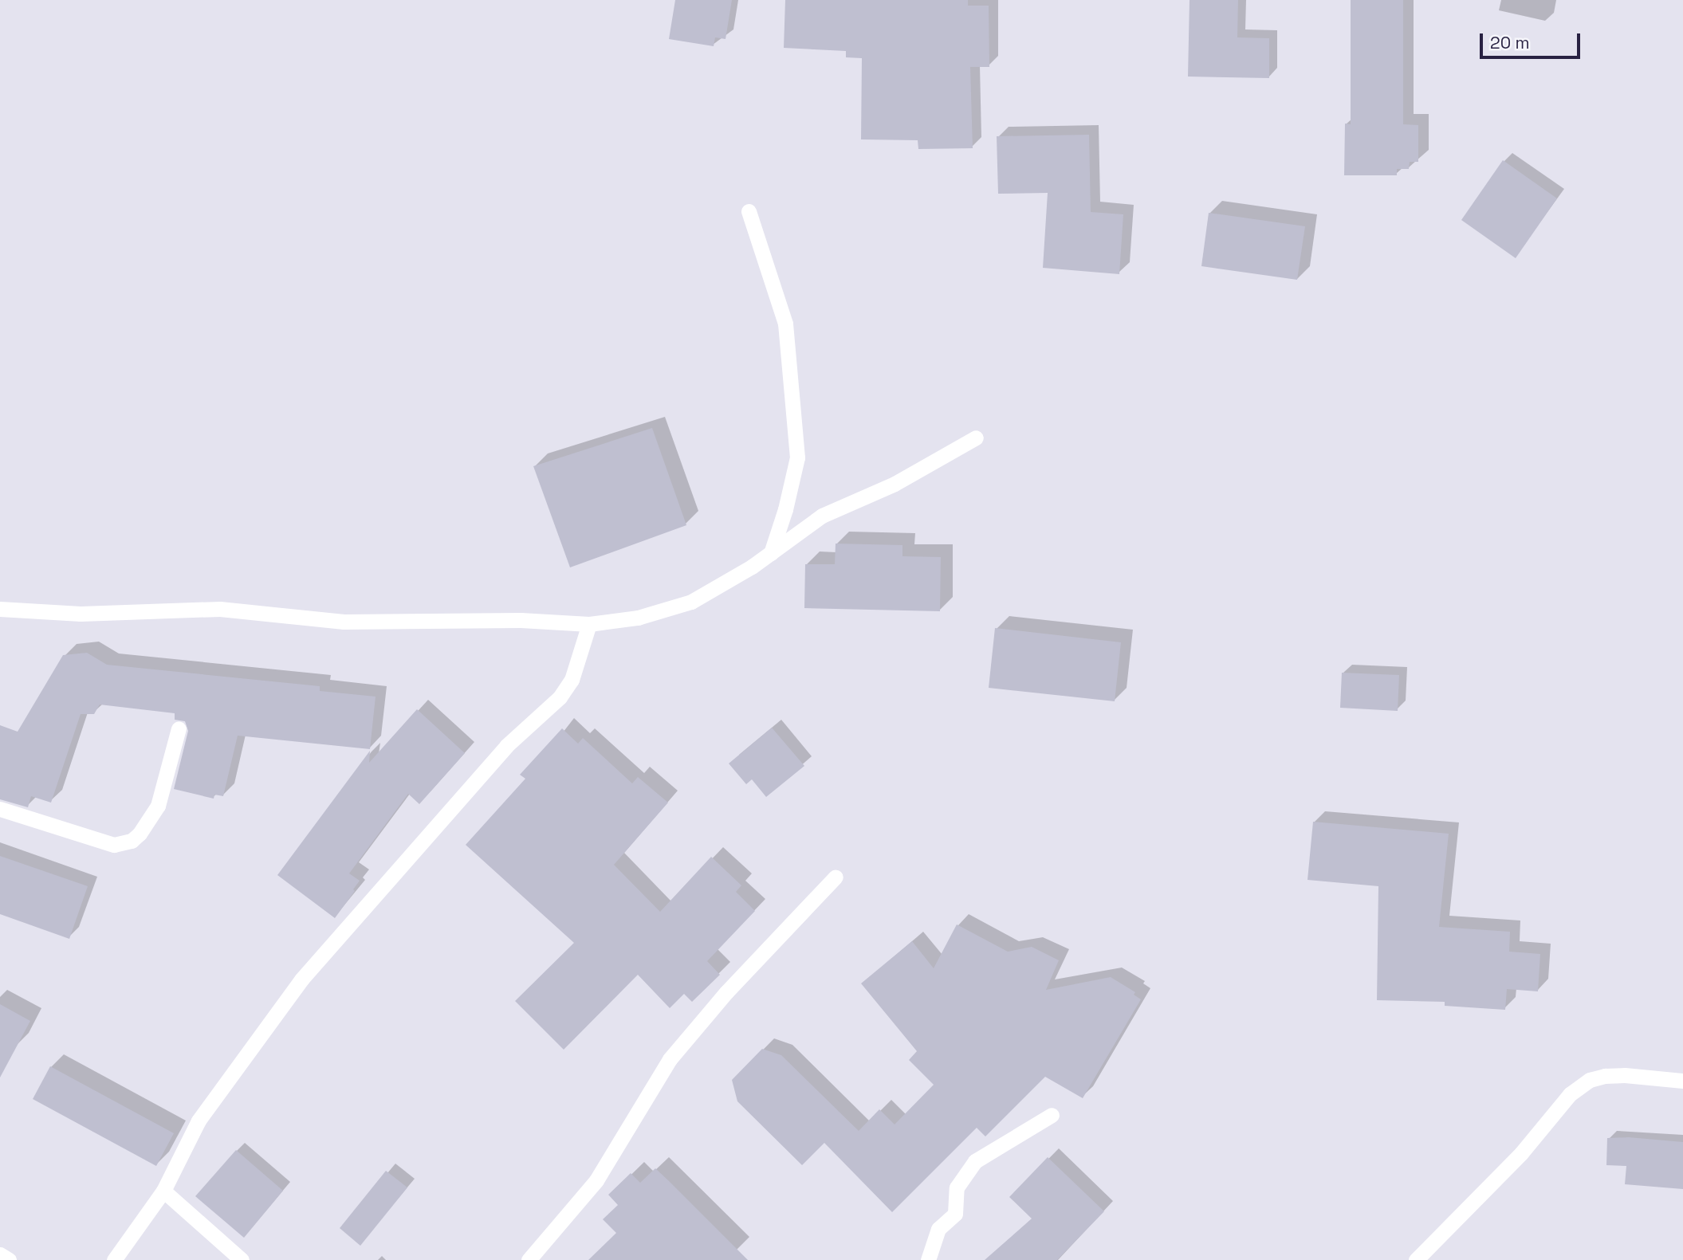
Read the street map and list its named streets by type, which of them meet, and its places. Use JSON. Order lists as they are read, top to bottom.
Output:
{
  "scale_bar": "20 m"
}
